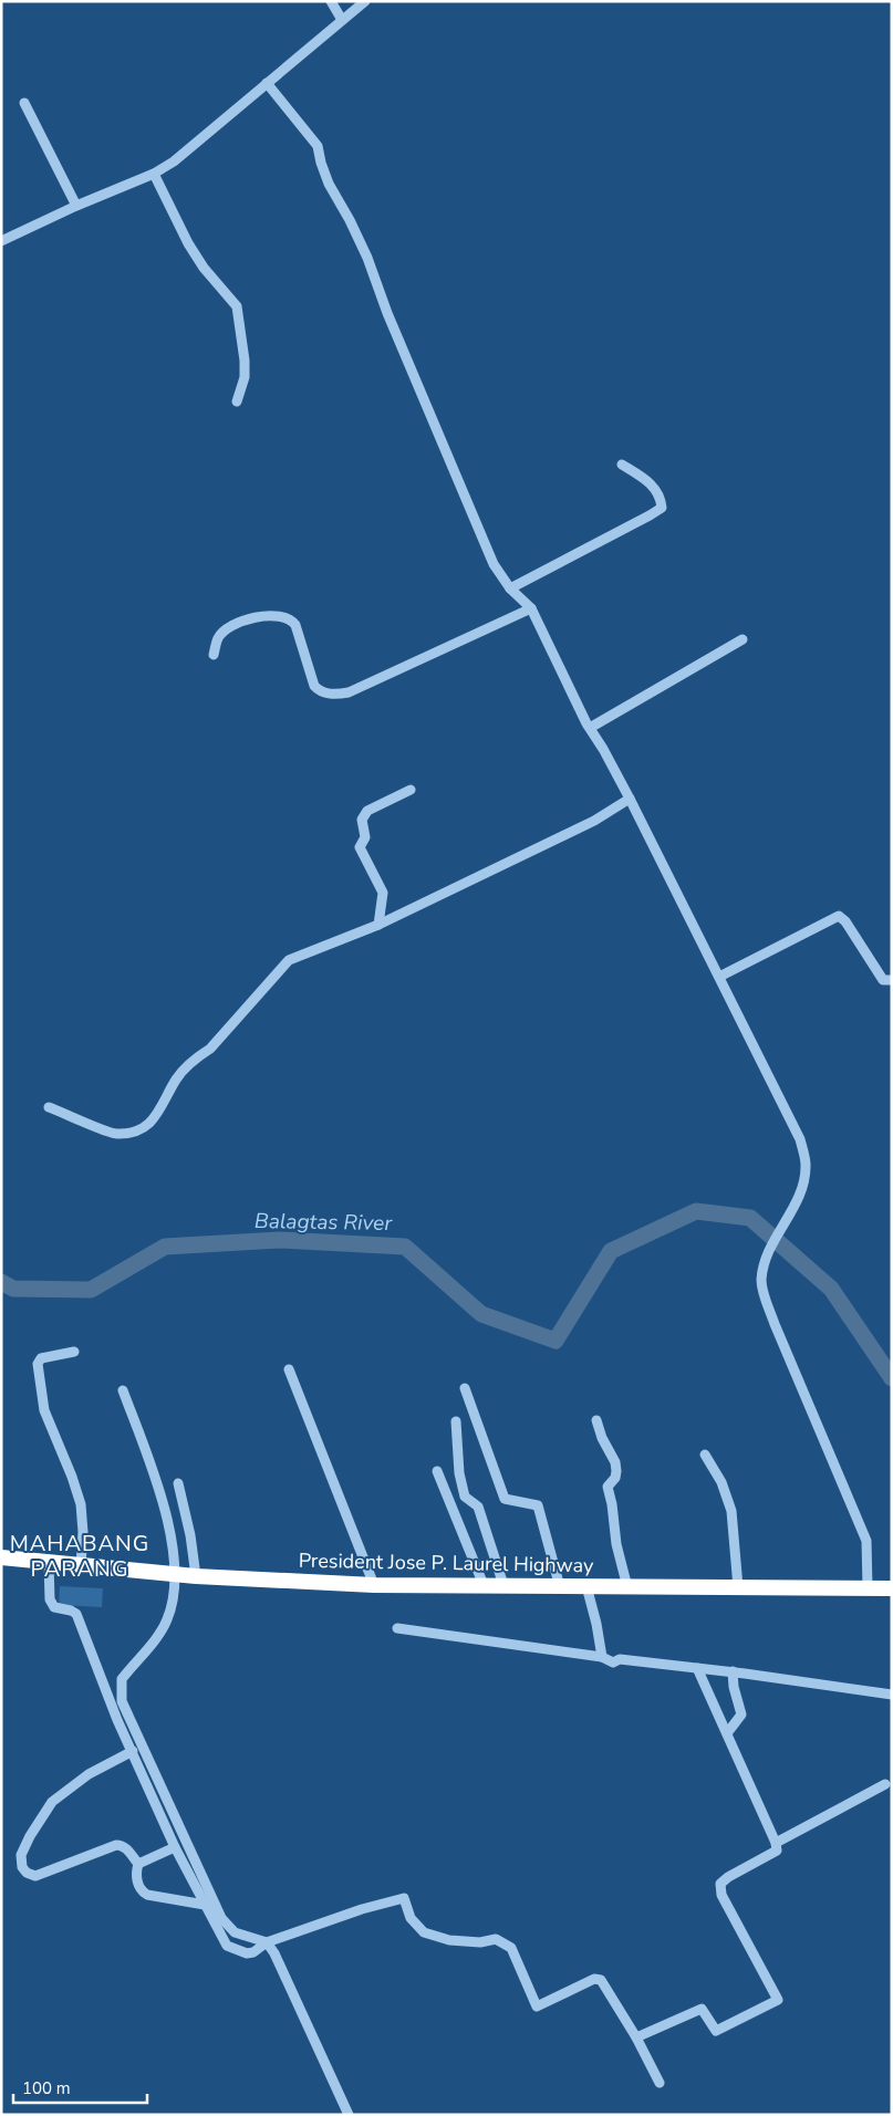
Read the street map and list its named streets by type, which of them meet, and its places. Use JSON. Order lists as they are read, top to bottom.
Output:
{
  "streets": {
    "highway": ["President Jose P. Laurel Highway"]
  },
  "districts": ["MAHABANG PARANG"],
  "water": ["Balagtas River"],
  "scale_bar": "100 m"
}
